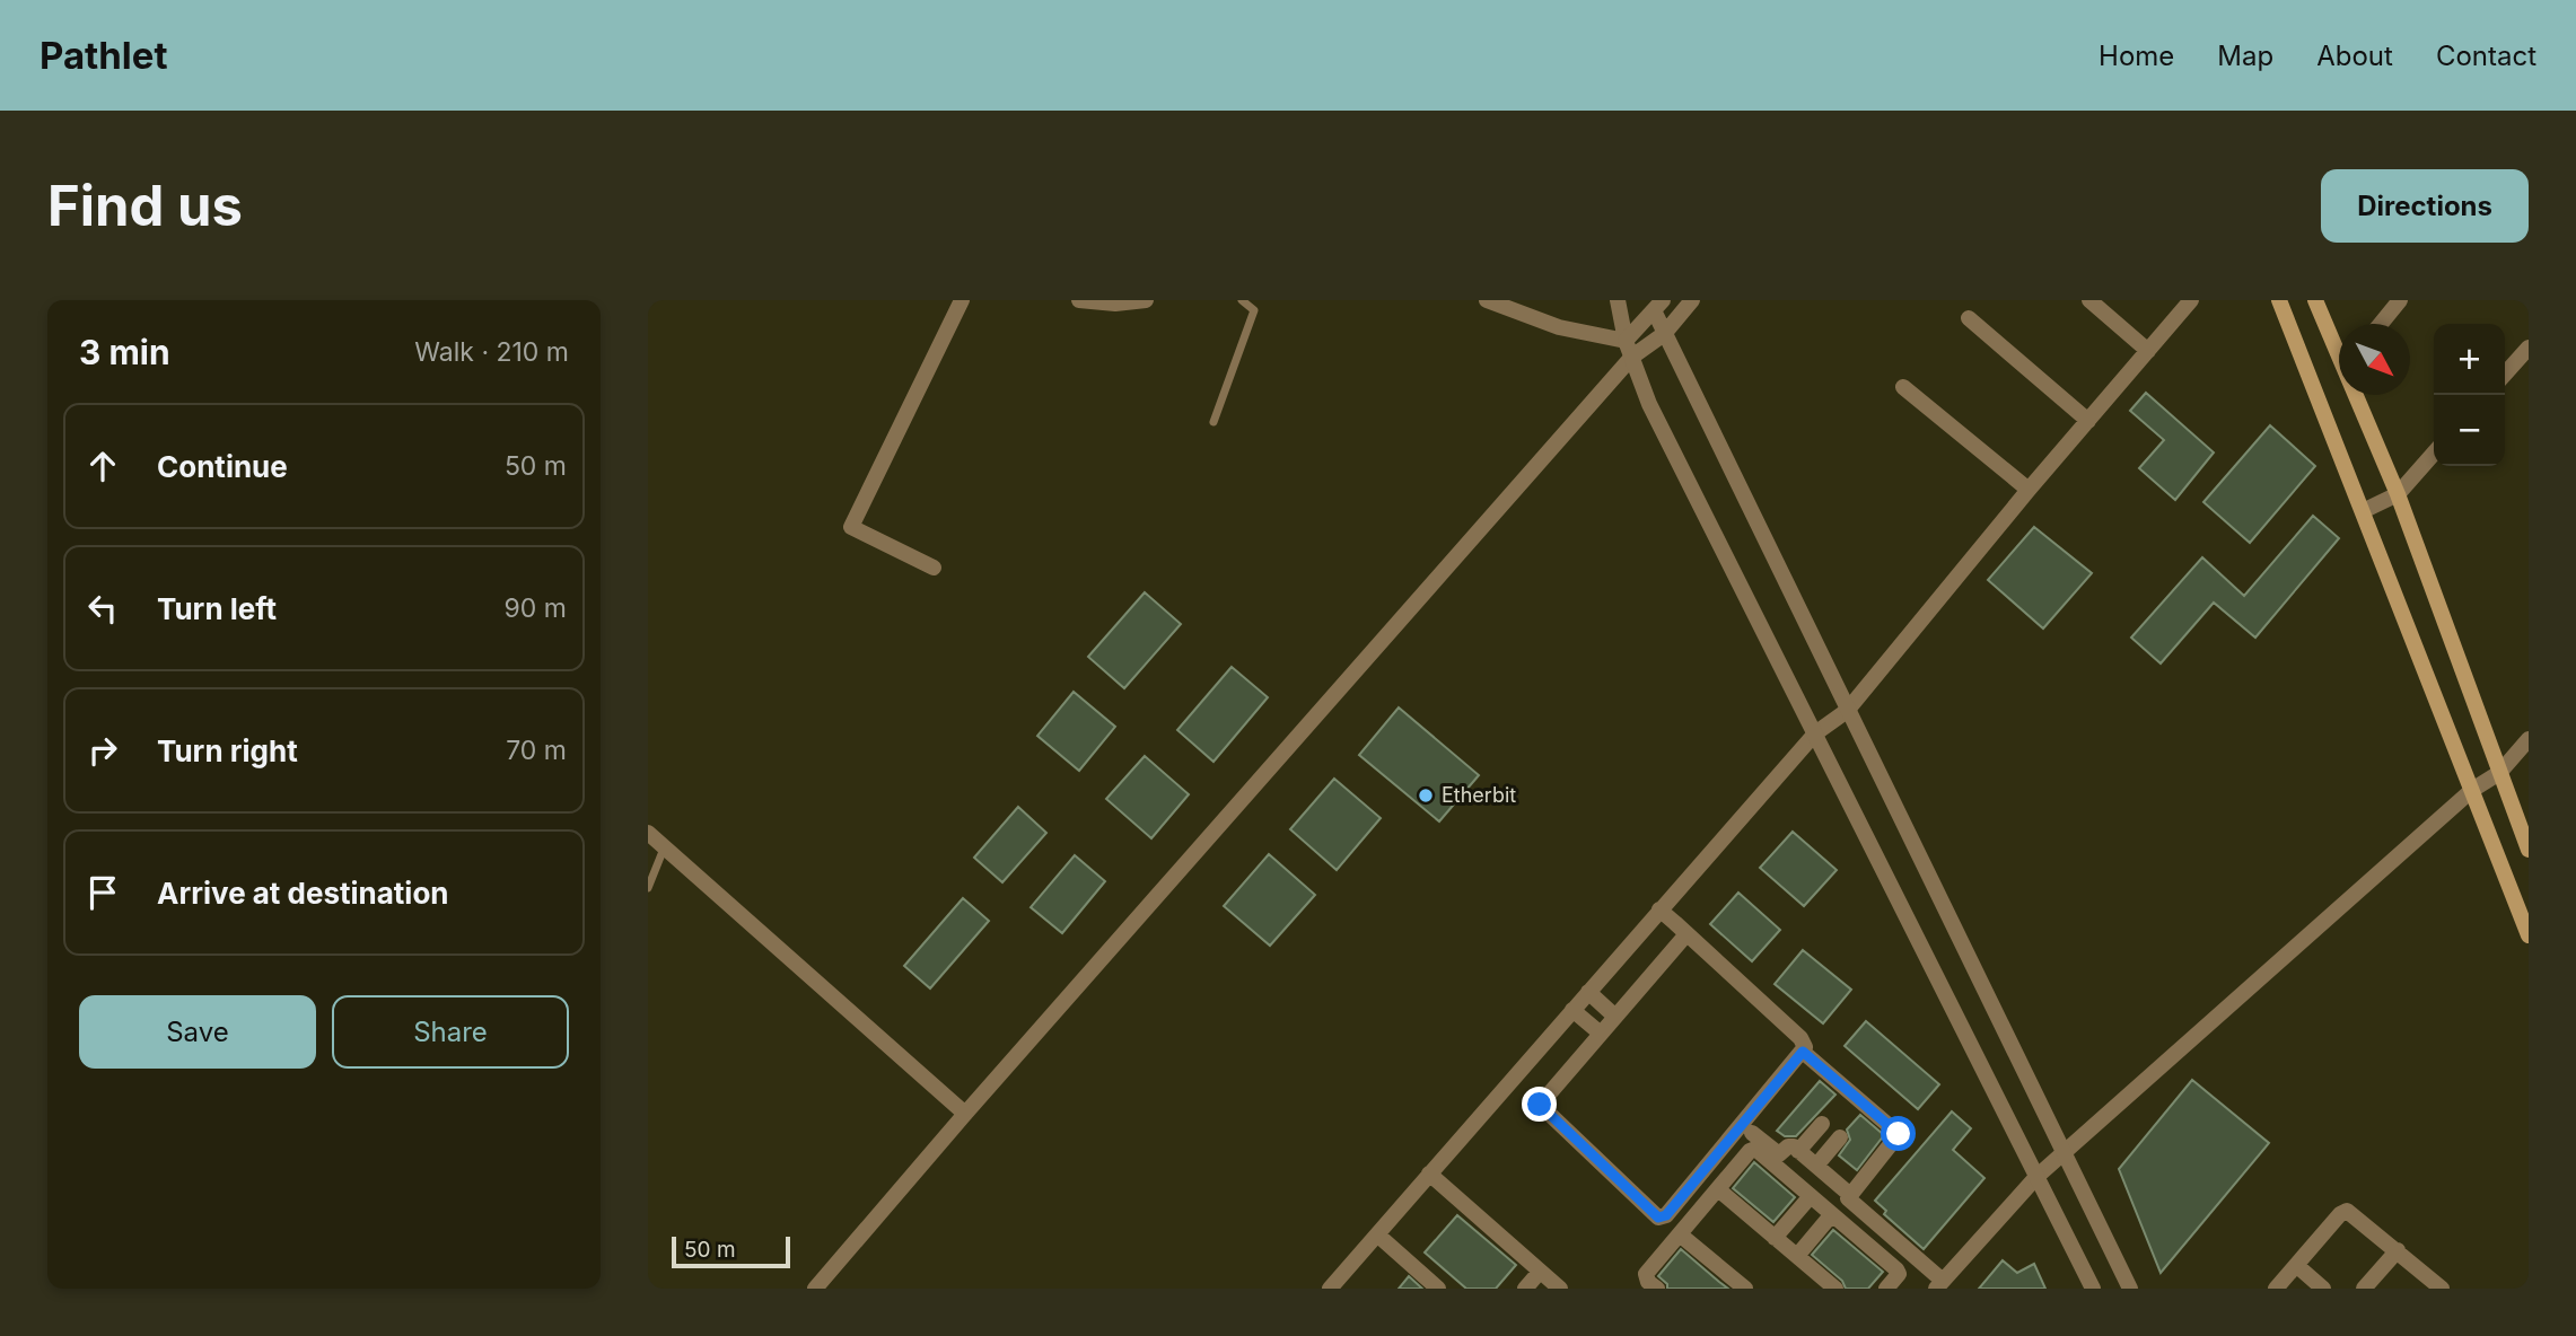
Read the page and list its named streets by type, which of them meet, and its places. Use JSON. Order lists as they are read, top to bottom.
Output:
{
  "places": ["Etherbit"],
  "scale_bar": "50 m",
  "north": "bottom right",
  "page": {
    "header": "Pathlet",
    "nav": [
      "Home",
      "Map",
      "About",
      "Contact"
    ],
    "buttons": [
      "Directions",
      ["Save", "Share"]
    ],
    "title": "Find us",
    "heading": ["3 min", "Walk · 210 m"],
    "map_buttons": ["+", "−"],
    "list": [
      ["Continue", "50 m"],
      ["Turn left", "90 m"],
      ["Turn right", "70 m"],
      "Arrive at destination"
    ],
    "scale": "50 m"
  }
}
